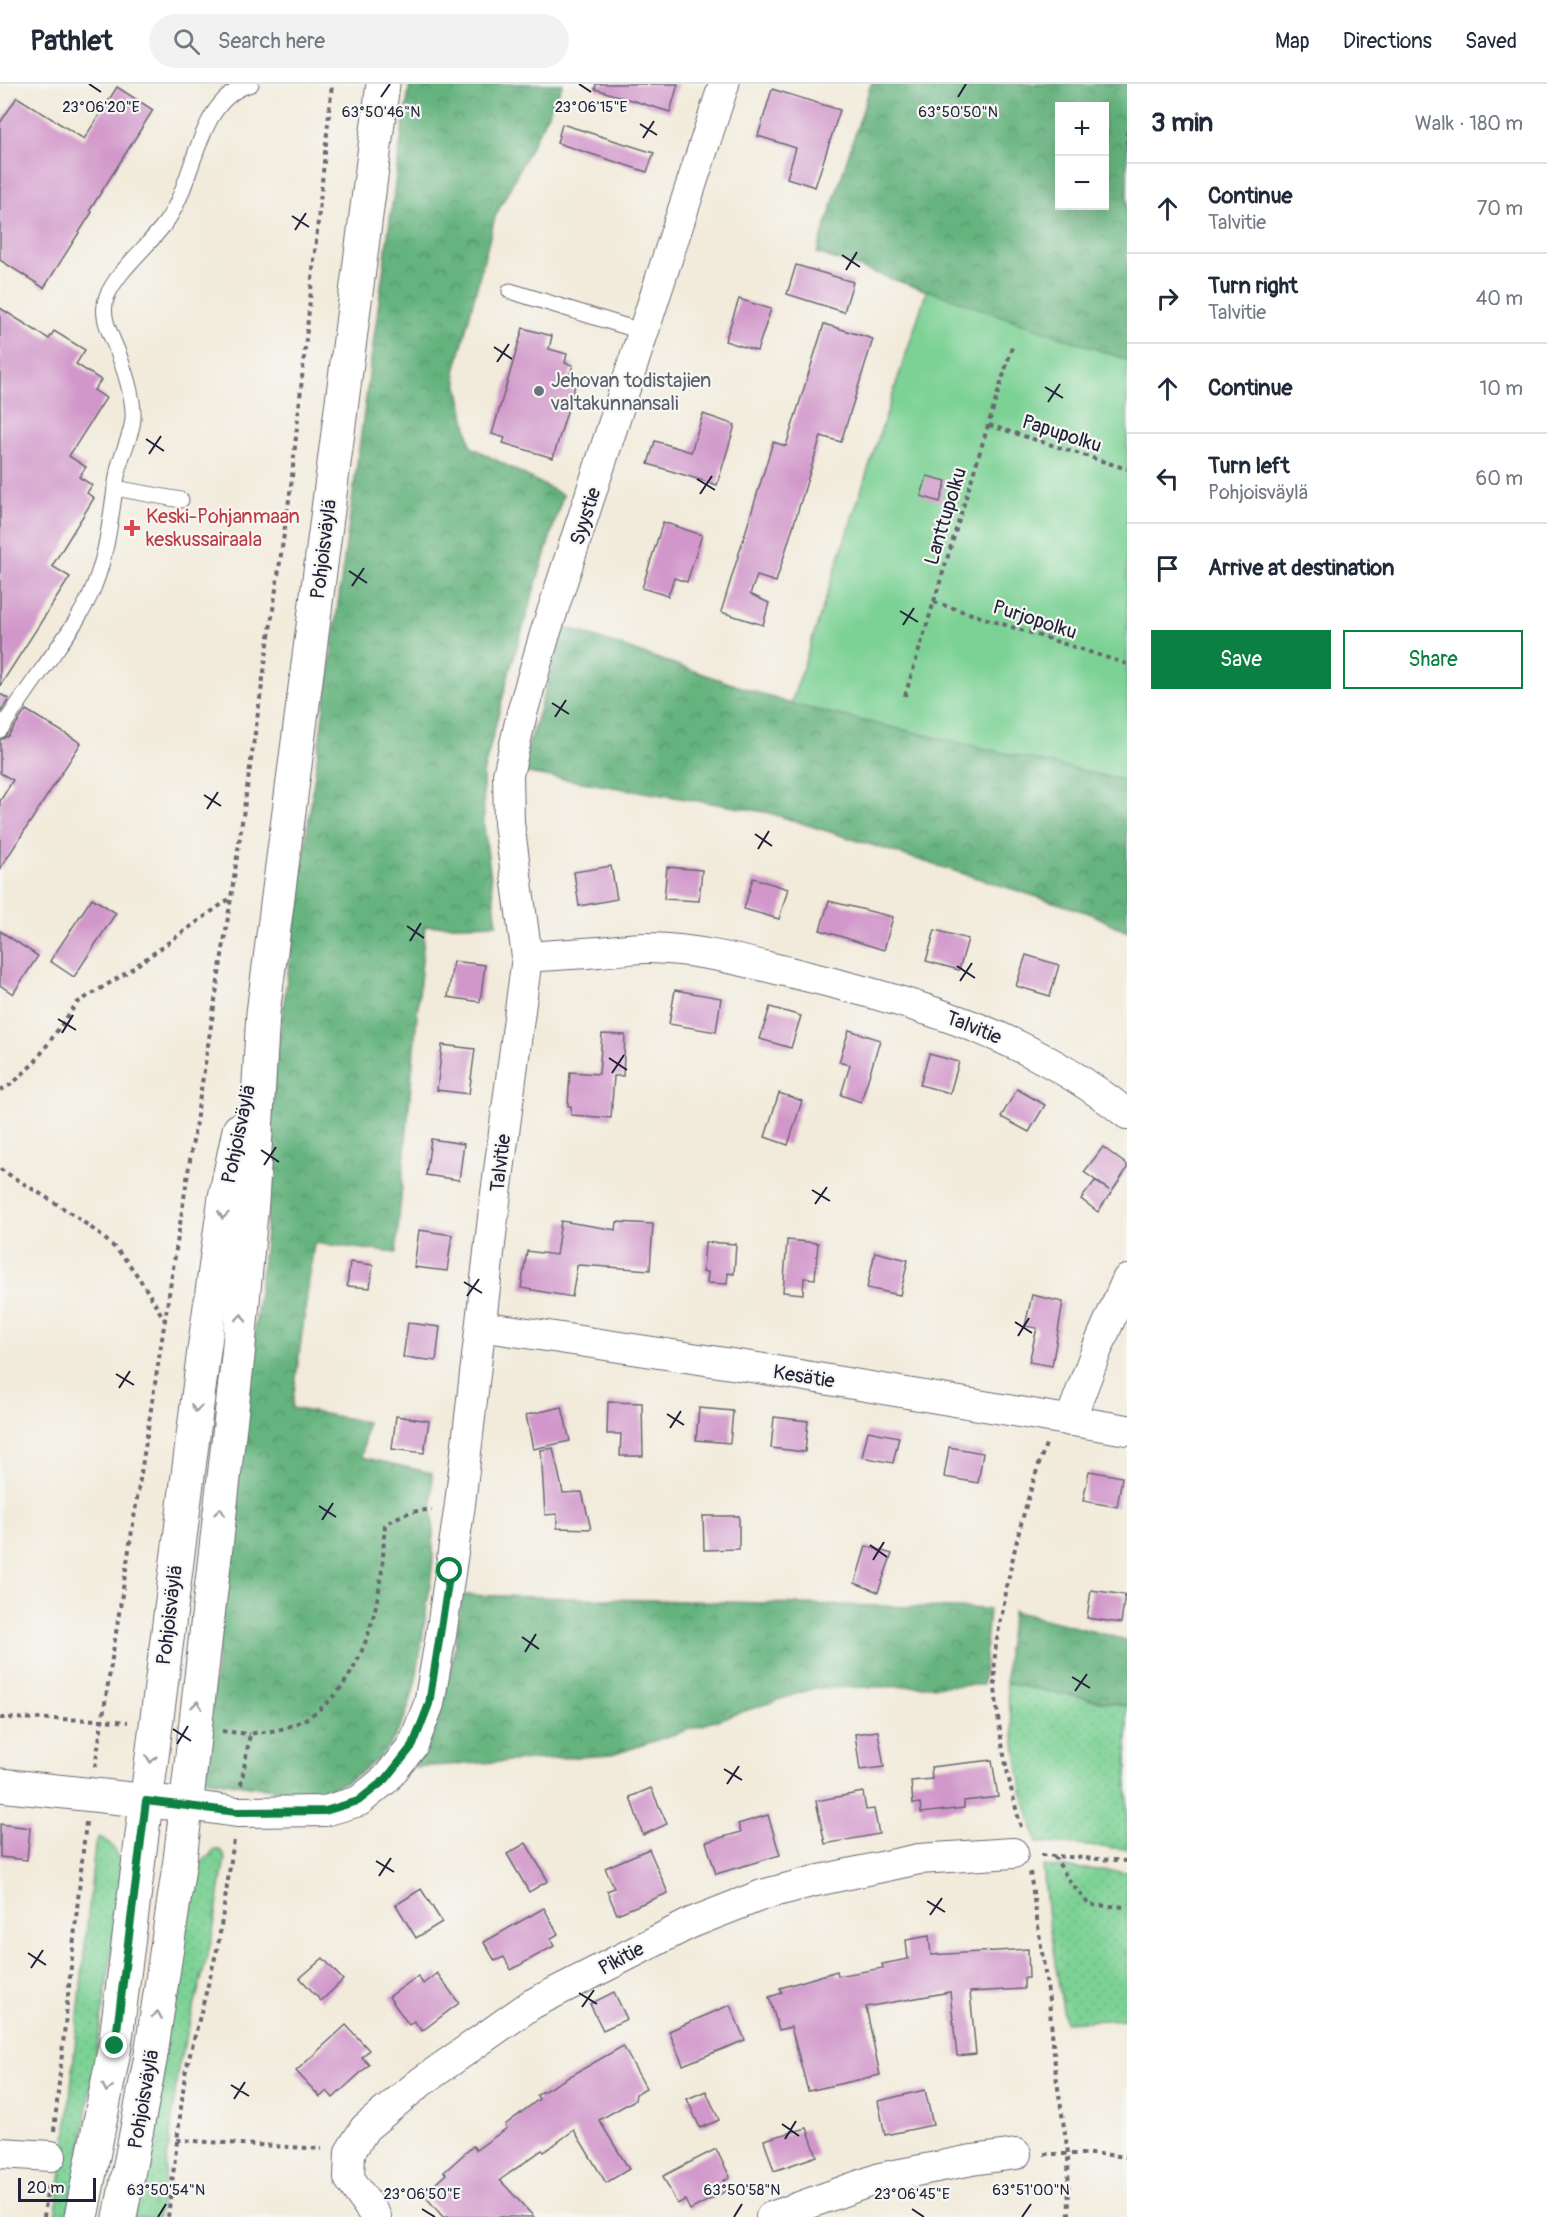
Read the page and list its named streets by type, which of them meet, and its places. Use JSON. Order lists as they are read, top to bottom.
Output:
{
  "streets": {
    "main road": ["Pohjoisväylä"],
    "street": [
      "Syystie",
      "Talvitie",
      "Kesätie",
      "Pikitie"
    ],
    "path": ["Papupolku", "Lanttupolku", "Purjopolku"]
  },
  "crossings": [
    ["Papupolku", "Lanttupolku"],
    ["Syystie", "Talvitie"],
    ["Lanttupolku", "Purjopolku"],
    ["Pohjoisväylä", "Talvitie"],
    ["Talvitie", "Kesätie"]
  ],
  "places": {
    "other": ["Jehovan todistajien valtakunnansali"],
    "health": ["Keski-Pohjanmaan keskussairaala"]
  },
  "scale_bar": "20 m",
  "page": {
    "header": "Pathlet",
    "search": "Search here",
    "nav": ["Map", "Directions", "Saved"],
    "heading": ["3 min", "Walk · 180 m"],
    "map_buttons": ["+", "−"],
    "list": [
      ["Continue", "Talvitie", "70 m"],
      ["Turn right", "Talvitie", "40 m"],
      ["Continue", "10 m"],
      ["Turn left", "Pohjoisväylä", "60 m"],
      "Arrive at destination"
    ],
    "buttons": ["Save", "Share"],
    "scale": "20 m"
  },
  "coordinates": [
    "23°06'20\"E",
    "23°06'15\"E",
    "63°50'46\"N",
    "63°50'50\"N",
    "63°50'54\"N",
    "63°50'58\"N",
    "63°51'00\"N",
    "23°06'50\"E",
    "23°06'45\"E"
  ]
}
